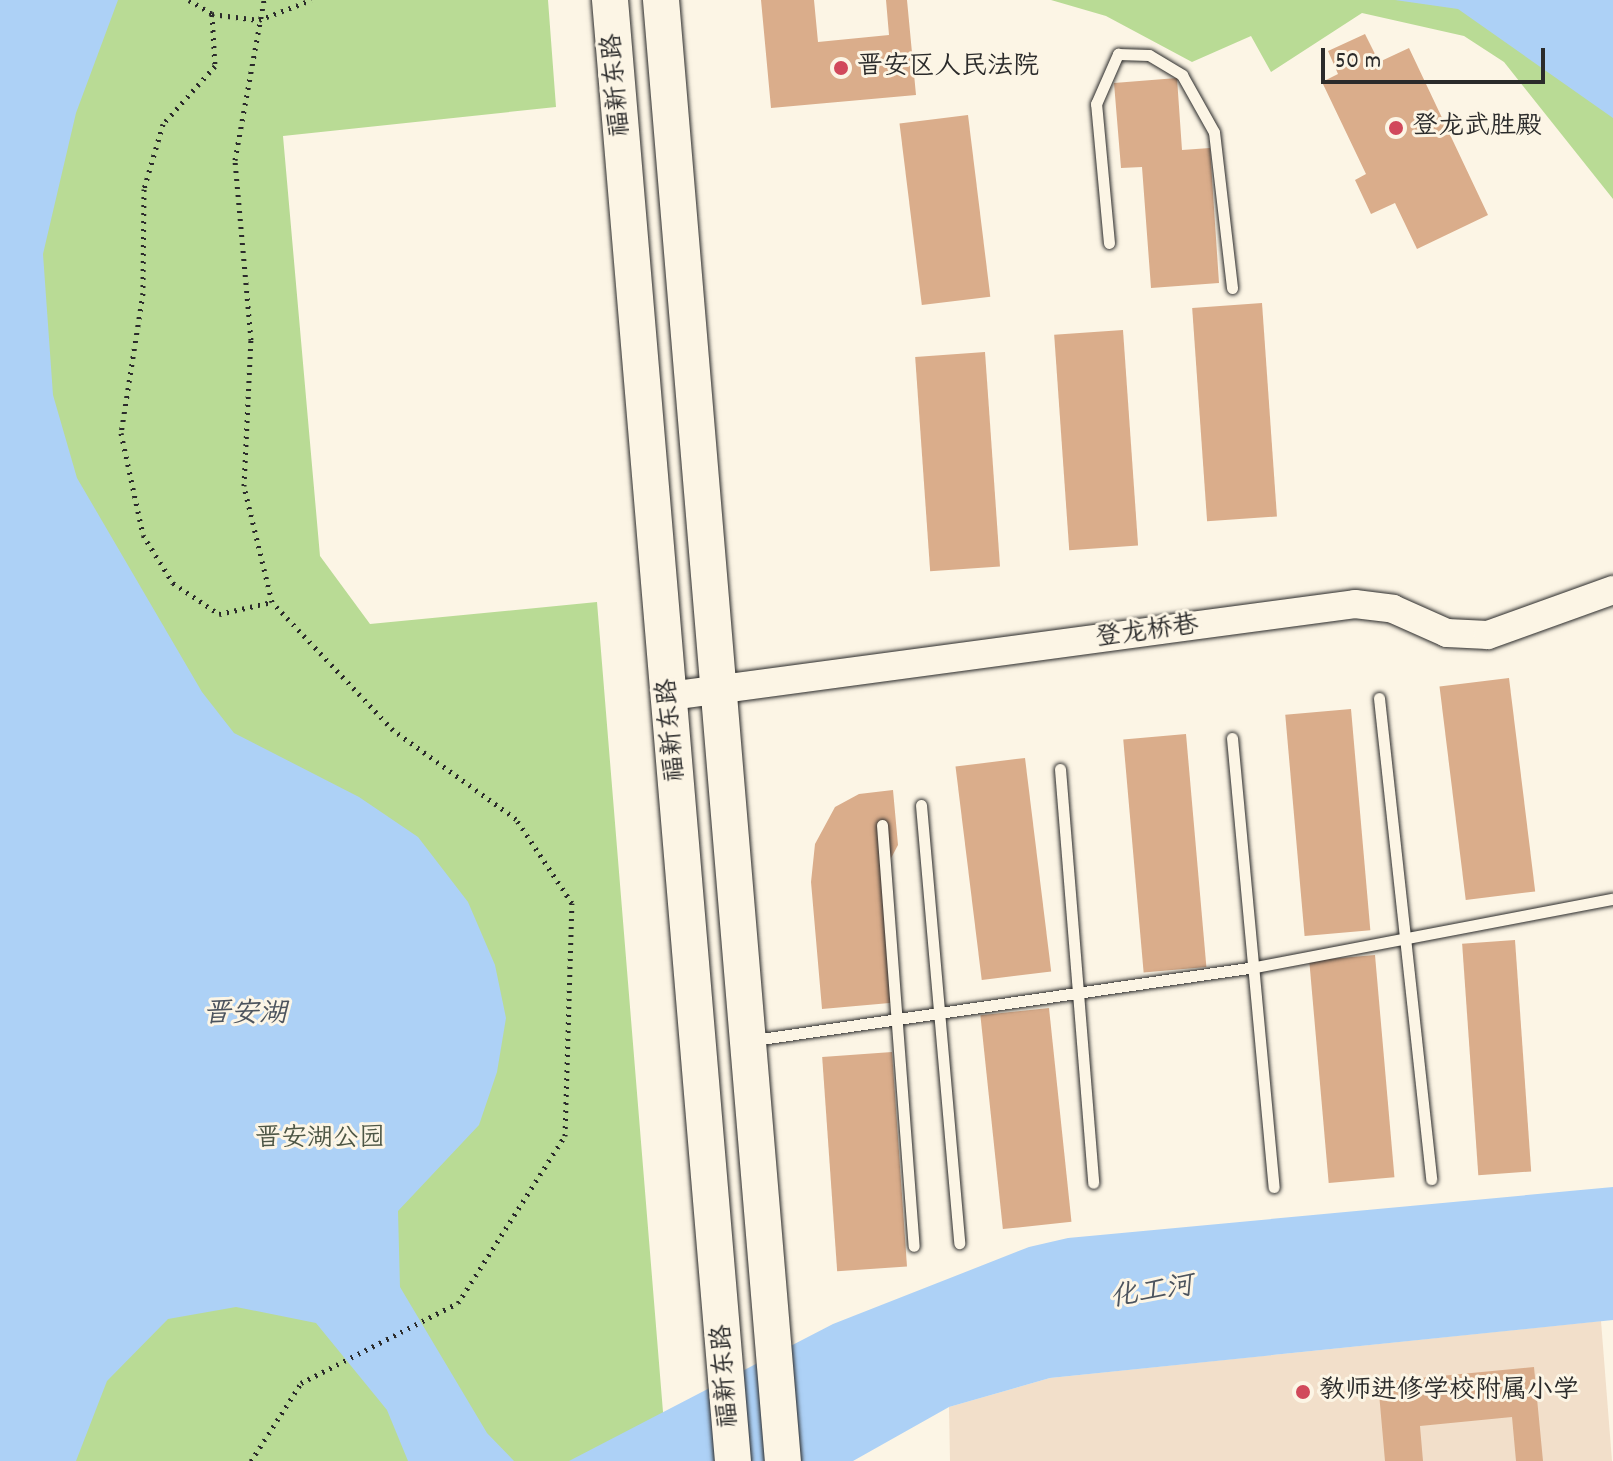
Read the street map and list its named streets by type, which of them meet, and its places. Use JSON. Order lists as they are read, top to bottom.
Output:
{
  "streets": {
    "main road": ["福新东路"],
    "street": ["登龙桥巷"]
  },
  "crossings": [
    ["福新东路", "登龙桥巷"]
  ],
  "water": ["晋安湖", "化工河"],
  "parks": ["晋安湖公园"],
  "places": ["晋安区人民法院", "登龙武胜殿", "教师进修学校附属小学"],
  "scale_bar": "50 m"
}
